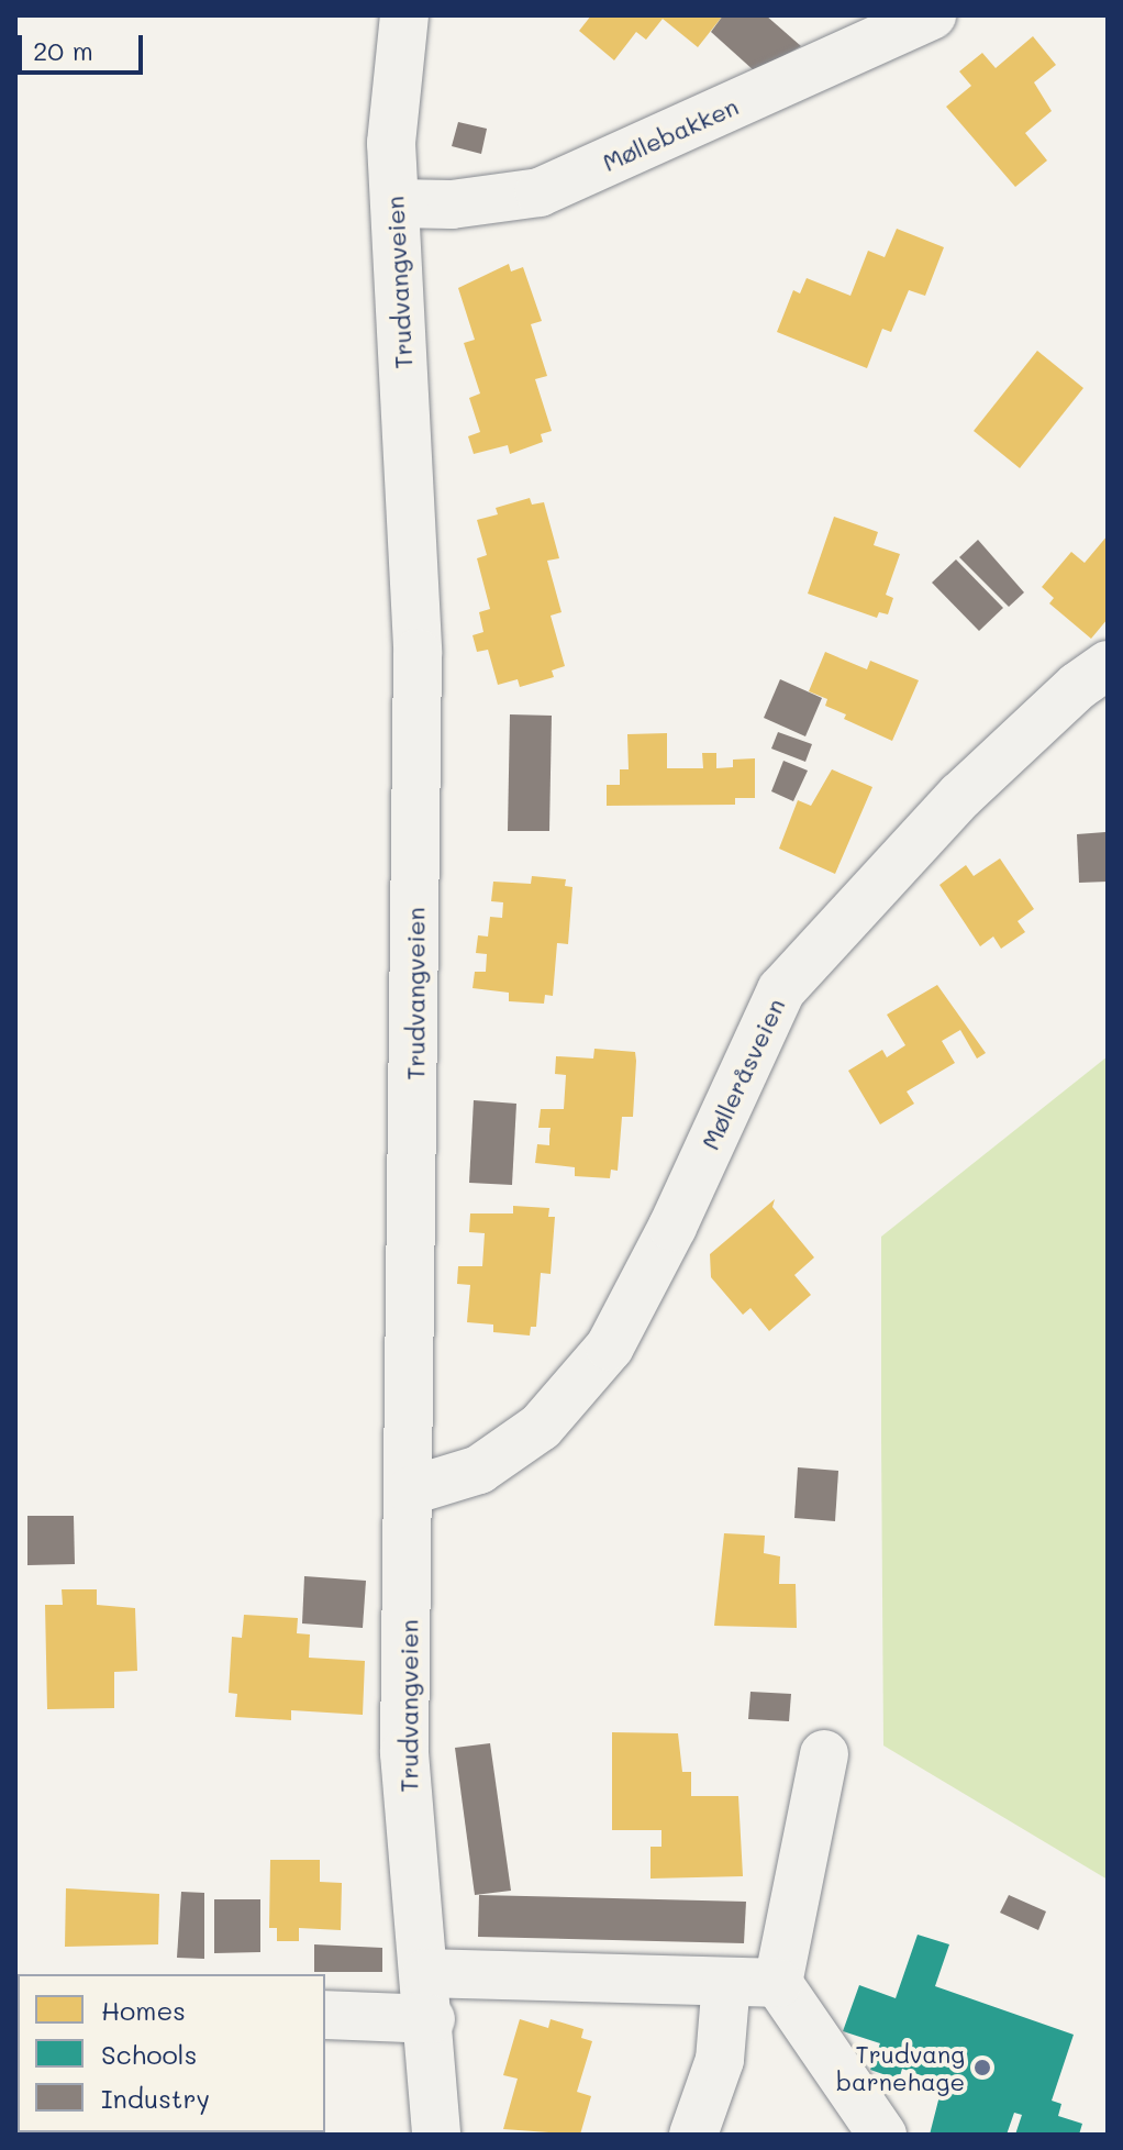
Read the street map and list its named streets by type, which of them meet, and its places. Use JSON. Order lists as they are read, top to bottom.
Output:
{
  "streets": {
    "street": ["Møllebakken", "Trudvangveien", "Mølleråsveien"]
  },
  "crossings": [
    ["Møllebakken", "Trudvangveien"],
    ["Trudvangveien", "Mølleråsveien"]
  ],
  "places": ["Trudvang barnehage"],
  "legend": ["Homes", "Schools", "Industry"],
  "scale_bar": "20 m"
}
